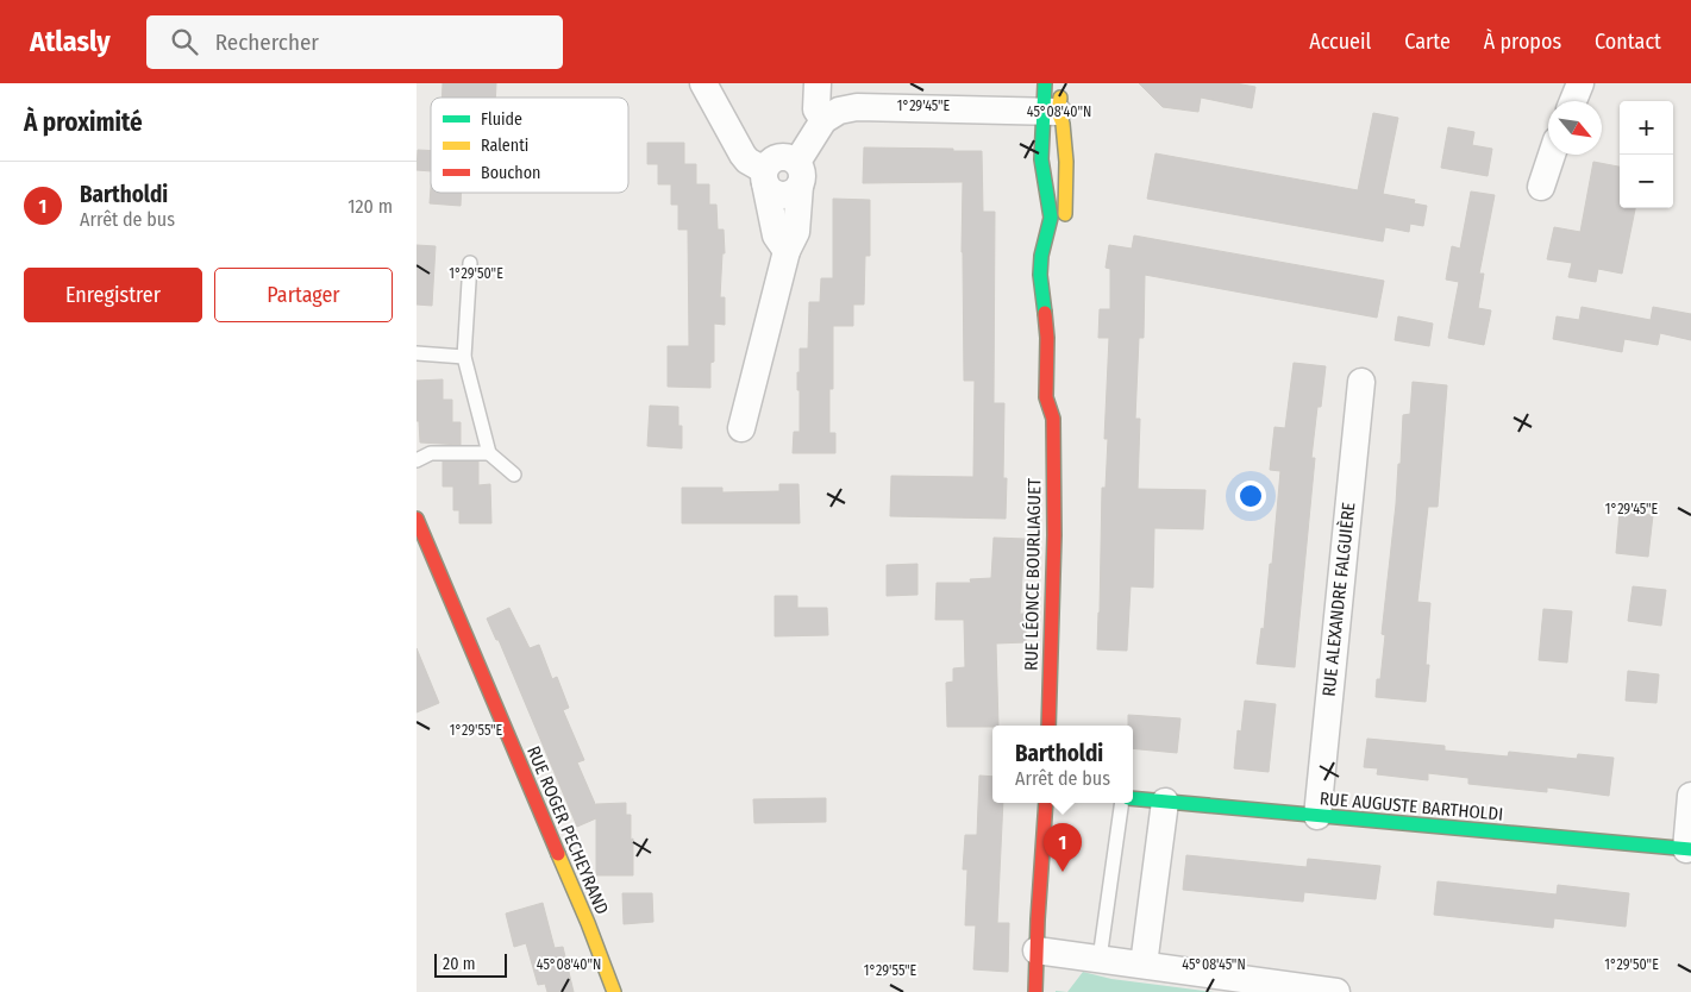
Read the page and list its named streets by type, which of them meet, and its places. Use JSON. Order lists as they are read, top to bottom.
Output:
{
  "streets": {
    "street": [
      "RUE LÉONCE BOURLIAGUET",
      "RUE ALEXANDRE FALGUIÈRE",
      "RUE AUGUSTE BARTHOLDI",
      "RUE ROGER PECHEYRAND"
    ]
  },
  "crossings": [
    ["RUE ALEXANDRE FALGUIÈRE", "RUE AUGUSTE BARTHOLDI"]
  ],
  "legend": ["Fluide", "Ralenti", "Bouchon"],
  "scale_bar": "20 m",
  "north": "bottom right",
  "page": {
    "header": "Atlasly",
    "search": "Rechercher",
    "nav": [
      "Accueil",
      "Carte",
      "À propos",
      "Contact"
    ],
    "heading": "À proximité",
    "map_buttons": ["+", "−"],
    "list": [
      {
        "mark": "1",
        "name": "Bartholdi",
        "note": "Arrêt de bus",
        "value": "120 m"
      }
    ],
    "buttons": ["Enregistrer", "Partager"],
    "popup": ["Bartholdi", "Arrêt de bus"],
    "pins": "1",
    "scale": "20 m"
  },
  "coordinates": [
    "1°29'45\"E",
    "45°08'40\"N",
    "1°29'50\"E",
    "1°29'55\"E",
    "45°08'45\"N"
  ]
}
